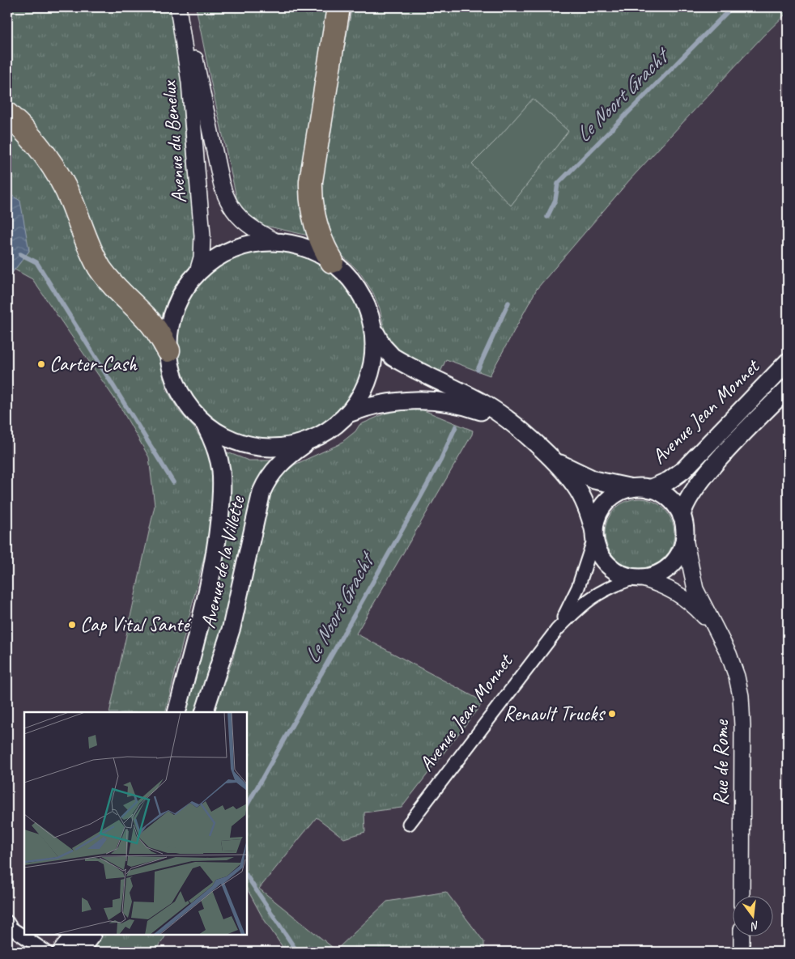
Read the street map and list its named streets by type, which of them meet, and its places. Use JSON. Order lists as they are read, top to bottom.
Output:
{
  "streets": {
    "main road": ["Avenue Jean Monnet", "Avenue de la Villette"],
    "street": ["Avenue du Benelux", "Rue de Rome"]
  },
  "crossings": [
    ["Avenue Jean Monnet", "Rue de Rome"]
  ],
  "water": ["Le Noort Gracht"],
  "places": ["Carter-Cash", "Cap Vital Santé", "Renault Trucks"],
  "north": "bottom"
}
